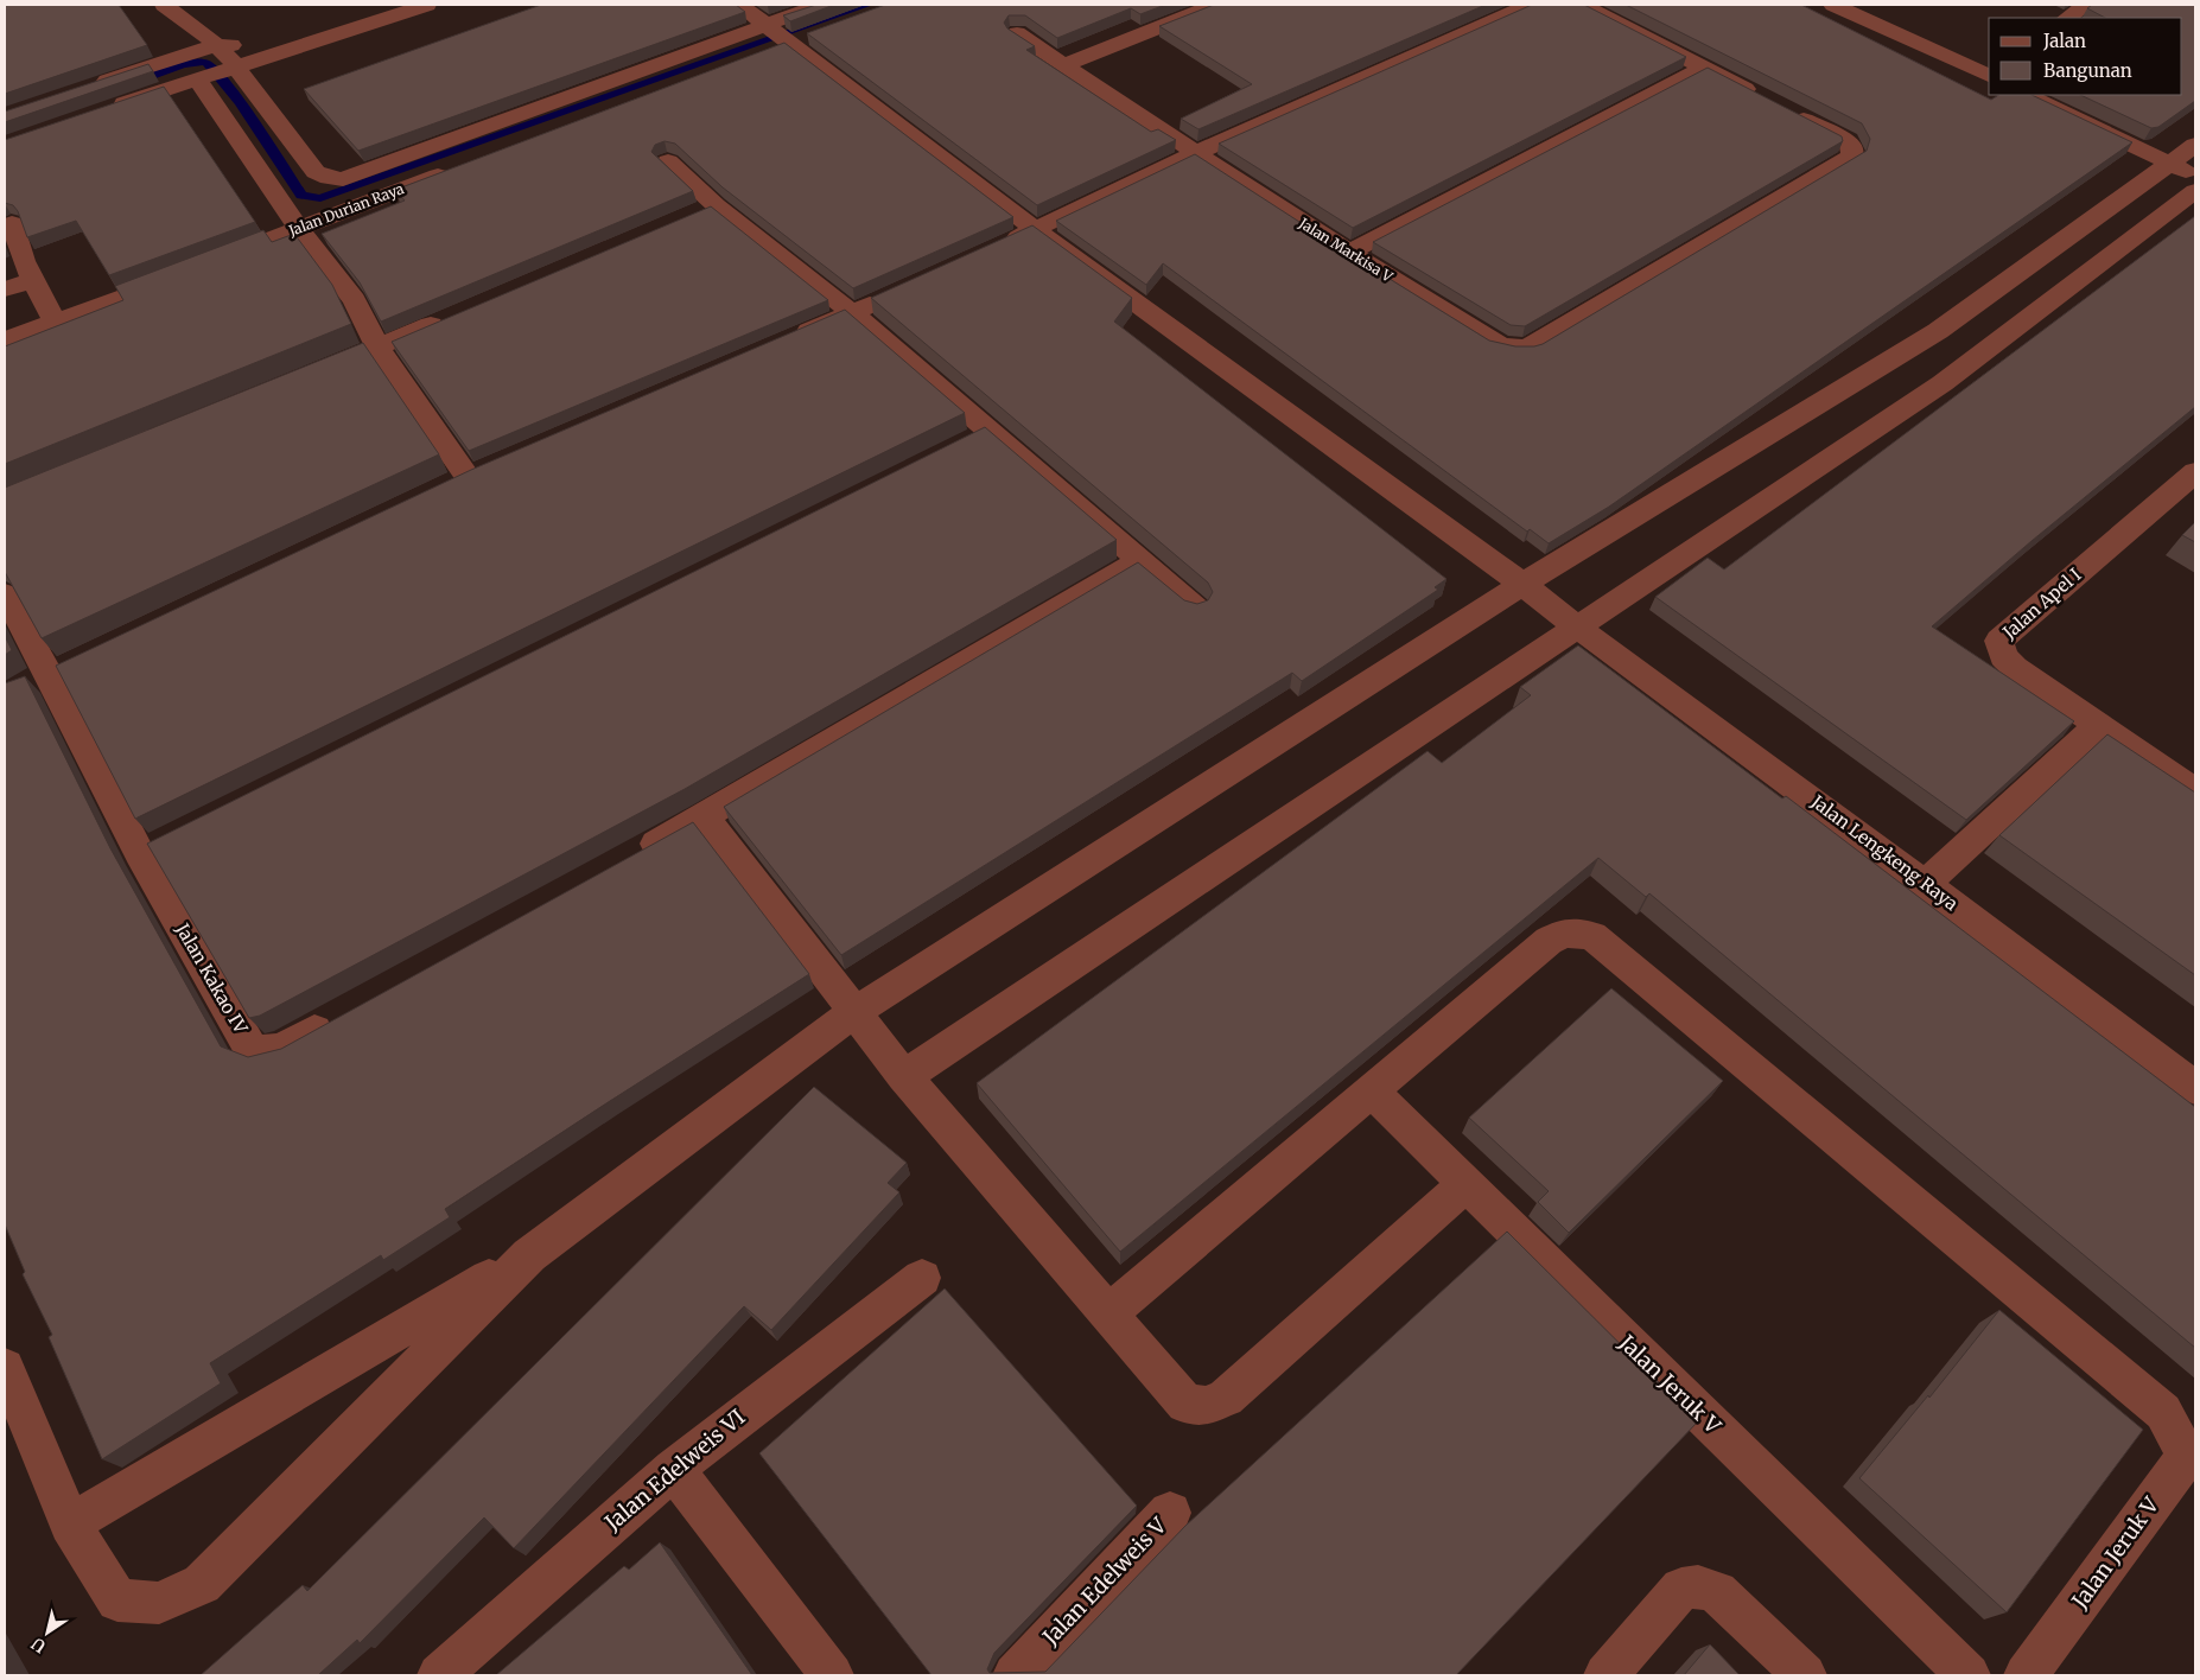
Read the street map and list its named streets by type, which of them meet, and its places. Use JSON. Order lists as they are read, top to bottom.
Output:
{
  "streets": {
    "street": [
      "Jalan Durian Raya",
      "Jalan Markisa V",
      "Jalan Apel I",
      "Jalan Lengkeng Raya",
      "Jalan Kakao IV",
      "Jalan Jeruk V",
      "Jalan Edelweis VI",
      "Jalan Edelweis V"
    ]
  },
  "legend": ["Jalan", "Bangunan"],
  "north": "bottom left"
}
